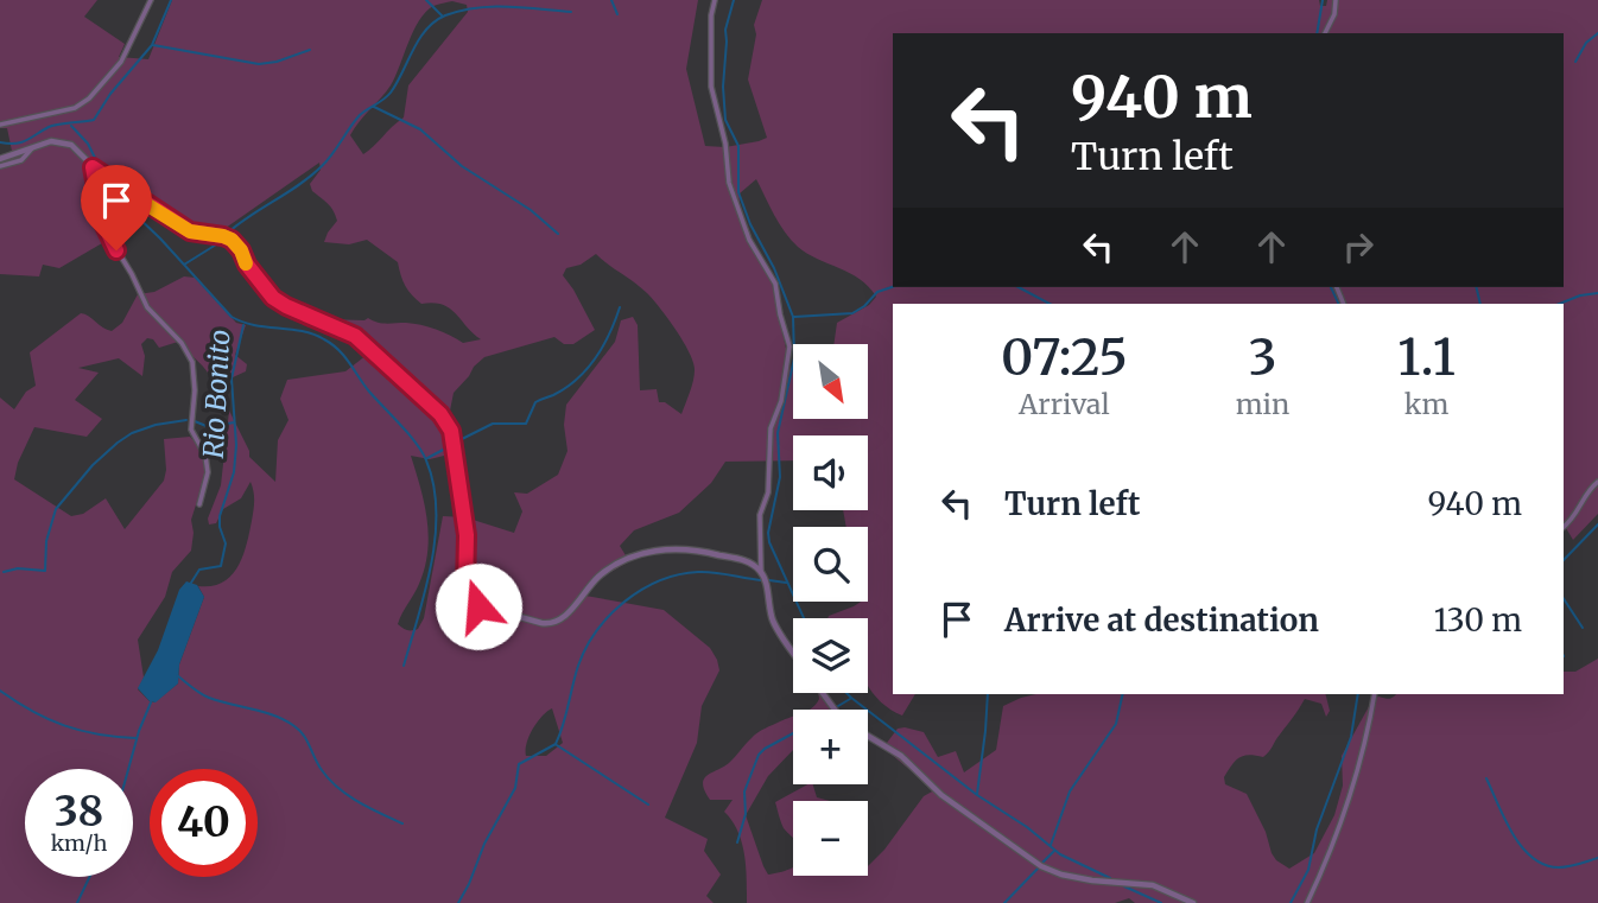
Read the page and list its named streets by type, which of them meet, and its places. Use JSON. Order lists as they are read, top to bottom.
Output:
{
  "water": ["Rio Bonito"],
  "north": "bottom right",
  "page": {
    "turn": ["940 m", "Turn left"],
    "eta": [
      "07:25",
      "Arrival",
      "3",
      "min",
      "1.1",
      "km"
    ],
    "map_buttons": ["+", "−"],
    "list": [
      {
        "name": "Turn left",
        "value": "940 m"
      },
      {
        "name": "Arrive at destination",
        "value": "130 m"
      }
    ],
    "speed": "38 km/h",
    "limit": "40"
  }
}
